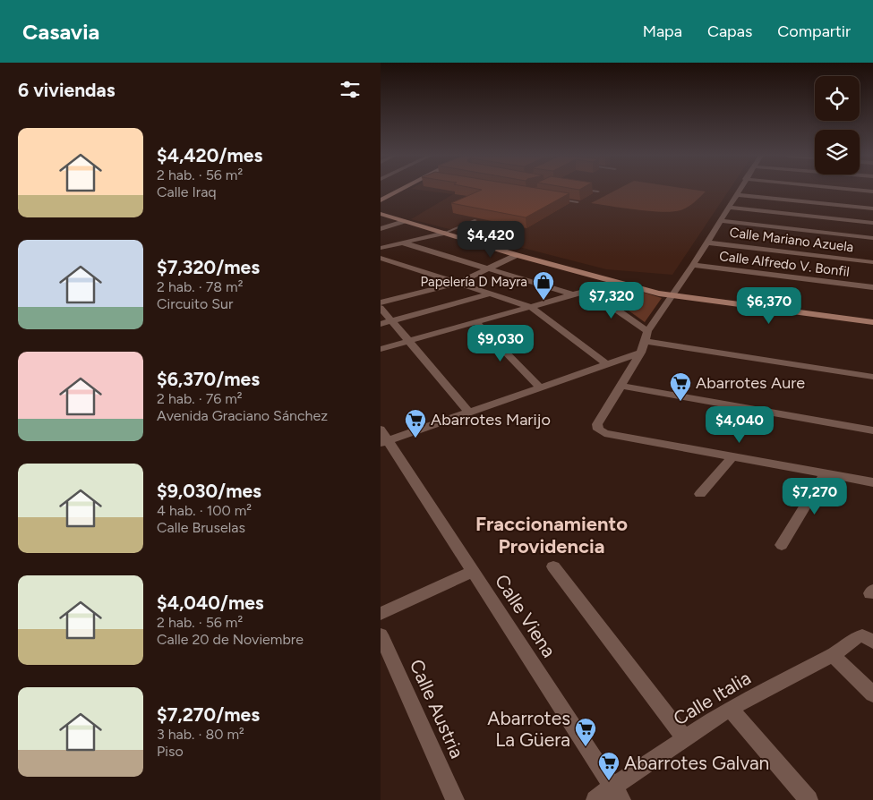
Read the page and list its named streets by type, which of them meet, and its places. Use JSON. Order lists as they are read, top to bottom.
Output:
{
  "streets": {
    "street": [
      "Calle Mariano Azuela",
      "Calle Alfredo V. Bonfil",
      "Calle Viena",
      "Calle Italia",
      "Calle Austria"
    ]
  },
  "crossings": [
    ["Calle Viena", "Calle Italia"]
  ],
  "districts": ["Fraccionamiento Providencia"],
  "places": {
    "shop": ["Papelería D Mayra"],
    "supermarket": [
      "Abarrotes Aure",
      "Abarrotes Marijo",
      "Abarrotes La Güera",
      "Abarrotes Galvan"
    ]
  },
  "page": {
    "header": "Casavia",
    "nav": ["Mapa", "Capas", "Compartir"],
    "heading": "6 viviendas",
    "list": [
      {
        "name": "$4,420/mes",
        "note": "2 hab. · 56 m² · Calle Iraq"
      },
      {
        "name": "$7,320/mes",
        "note": "2 hab. · 78 m² · Circuito Sur"
      },
      {
        "name": "$6,370/mes",
        "note": "2 hab. · 76 m² · Avenida Graciano Sánchez"
      },
      {
        "name": "$9,030/mes",
        "note": "4 hab. · 100 m² · Calle Bruselas"
      },
      {
        "name": "$4,040/mes",
        "note": "2 hab. · 56 m² · Calle 20 de Noviembre"
      },
      {
        "name": "$7,270/mes",
        "note": "3 hab. · 80 m² · Piso"
      }
    ],
    "price": [
      "$4,420",
      "$7,320",
      "$6,370",
      "$9,030",
      "$4,040",
      "$7,270"
    ]
  }
}
